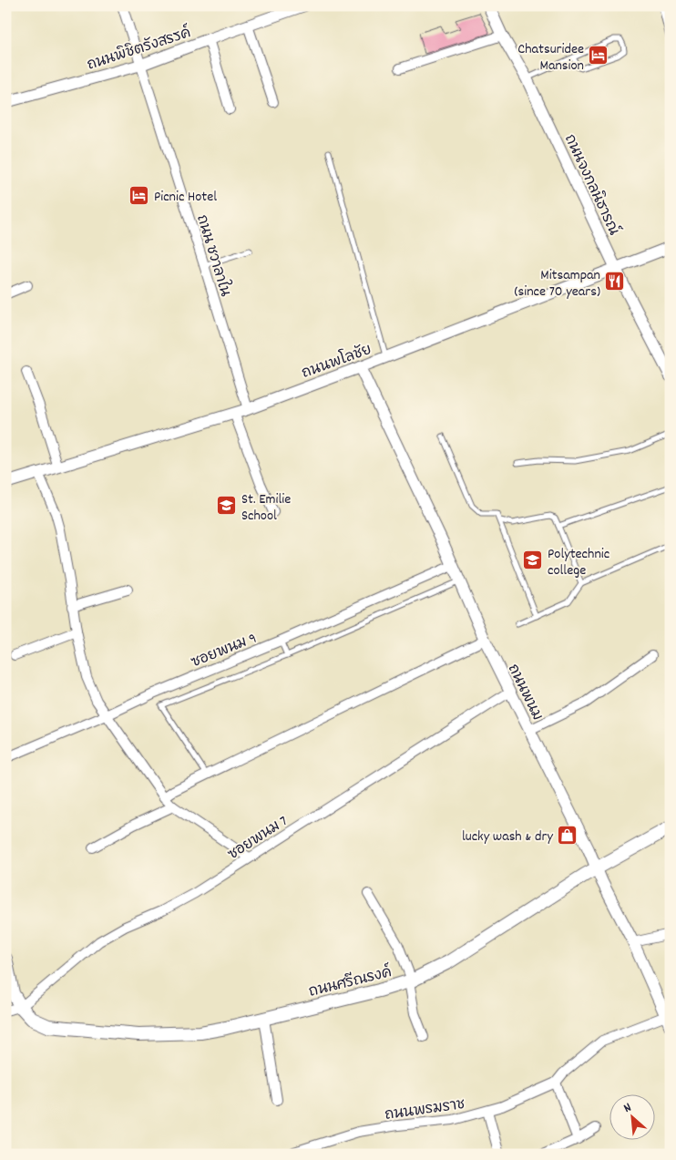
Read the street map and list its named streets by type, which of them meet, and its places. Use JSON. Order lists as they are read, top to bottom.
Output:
{
  "streets": {
    "main road": ["ถนนศรีณรงค์"],
    "street": [
      "ถนนพิชิตรังสรรค์",
      "ถนนจงกลนิธารณ์",
      "ถนน ชวาลาใน",
      "ถนนพโลชัย",
      "ซอยพนม 9",
      "ถนนพนม",
      "ซอยพนม 7",
      "ถนนพรมราช"
    ]
  },
  "crossings": [
    ["ถนนพิชิตรังสรรค์", "ถนน ชวาลาใน"],
    ["ถนนจงกลนิธารณ์", "ถนนพโลชัย"],
    ["ถนน ชวาลาใน", "ถนนพโลชัย"],
    ["ถนนพโลชัย", "ถนนพนม"],
    ["ซอยพนม 9", "ถนนพนม"],
    ["ถนนพนม", "ซอยพนม 7"],
    ["ถนนพนม", "ถนนศรีณรงค์"],
    ["ถนนพนม", "ถนนพรมราช"],
    ["ซอยพนม 7", "ถนนศรีณรงค์"]
  ],
  "places": {
    "hotel": ["Chatsuridee Mansion", "Picnic Hotel"],
    "restaurant": ["Mitsampan (since 70 years)"],
    "school or university": ["St. Emilie School", "Polytechnic college"],
    "shop": ["lucky wash & dry"]
  },
  "north": "top left"
}
